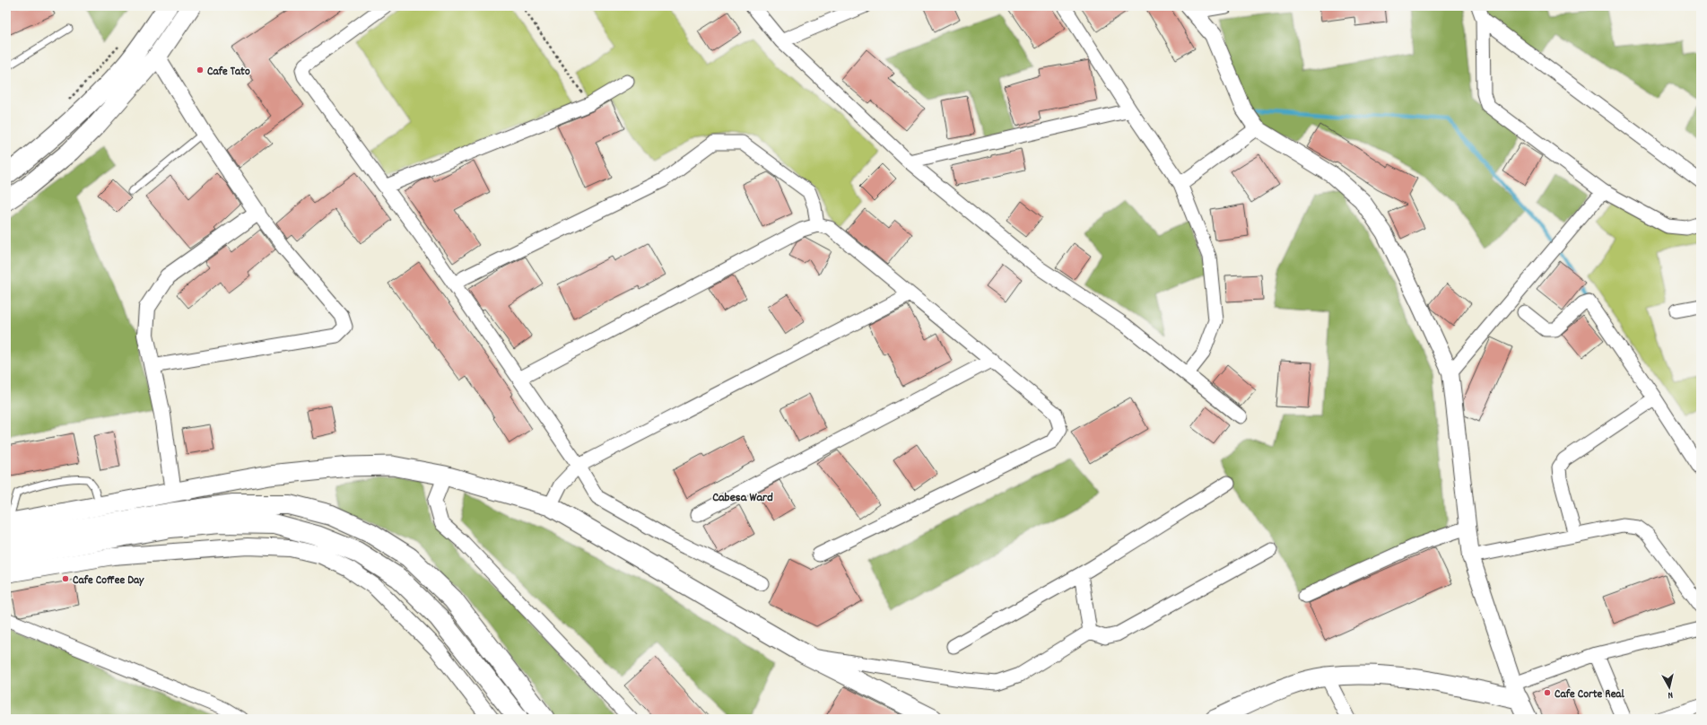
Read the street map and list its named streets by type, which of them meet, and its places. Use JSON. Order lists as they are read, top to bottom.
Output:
{
  "districts": ["Cabesa Ward"],
  "places": ["Cafe Tato", "Cafe Coffee Day", "Cafe Corte Real"],
  "north": "bottom"
}
